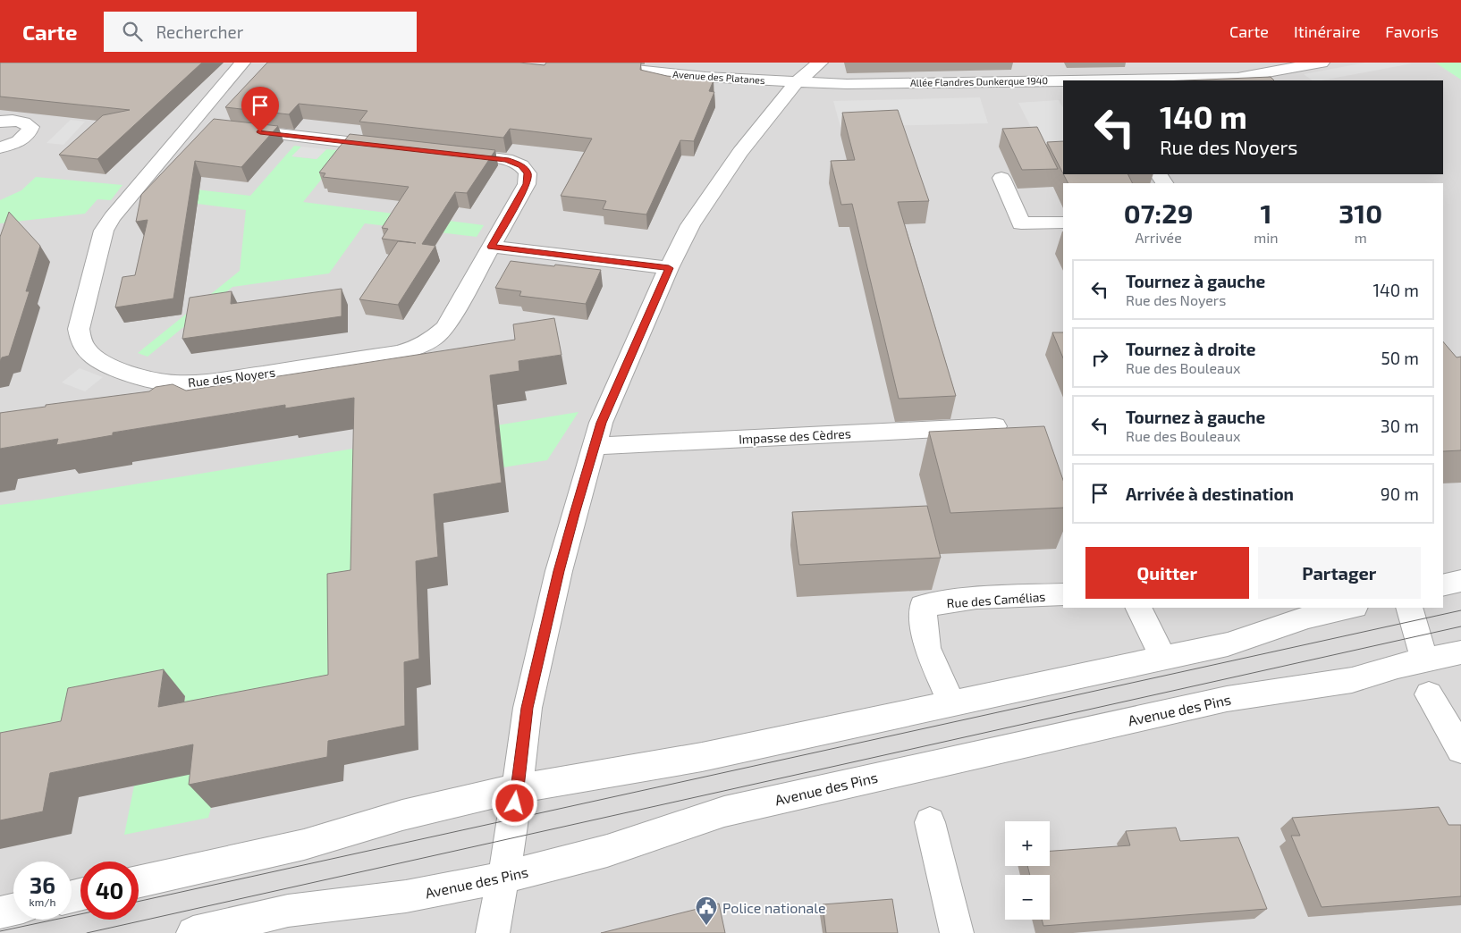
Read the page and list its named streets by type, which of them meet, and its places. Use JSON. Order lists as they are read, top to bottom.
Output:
{
  "streets": {
    "street": [
      "Avenue des Platanes",
      "Allée Flandres Dunkerque 1940",
      "Rue des Noyers",
      "Impasse des Cèdres",
      "Rue des Camélias",
      "Avenue des Pins"
    ]
  },
  "crossings": [
    ["Avenue des Platanes", "Allée Flandres Dunkerque 1940"]
  ],
  "places": {
    "public building": ["Police nationale"]
  },
  "page": {
    "header": "Carte",
    "search": "Rechercher",
    "nav": ["Carte", "Itinéraire", "Favoris"],
    "turn": ["140 m", "Rue des Noyers"],
    "eta": [
      "07:29",
      "Arrivée",
      "1",
      "min",
      "310",
      "m"
    ],
    "list": [
      {
        "name": "Tournez à gauche",
        "note": "Rue des Noyers",
        "value": "140 m"
      },
      {
        "name": "Tournez à droite",
        "note": "Rue des Bouleaux",
        "value": "50 m"
      },
      {
        "name": "Tournez à gauche",
        "note": "Rue des Bouleaux",
        "value": "30 m"
      },
      {
        "name": "Arrivée à destination",
        "value": "90 m"
      }
    ],
    "buttons": ["Quitter", "Partager"],
    "map_buttons": ["+", "−"],
    "speed": "36 km/h",
    "limit": "40"
  }
}
